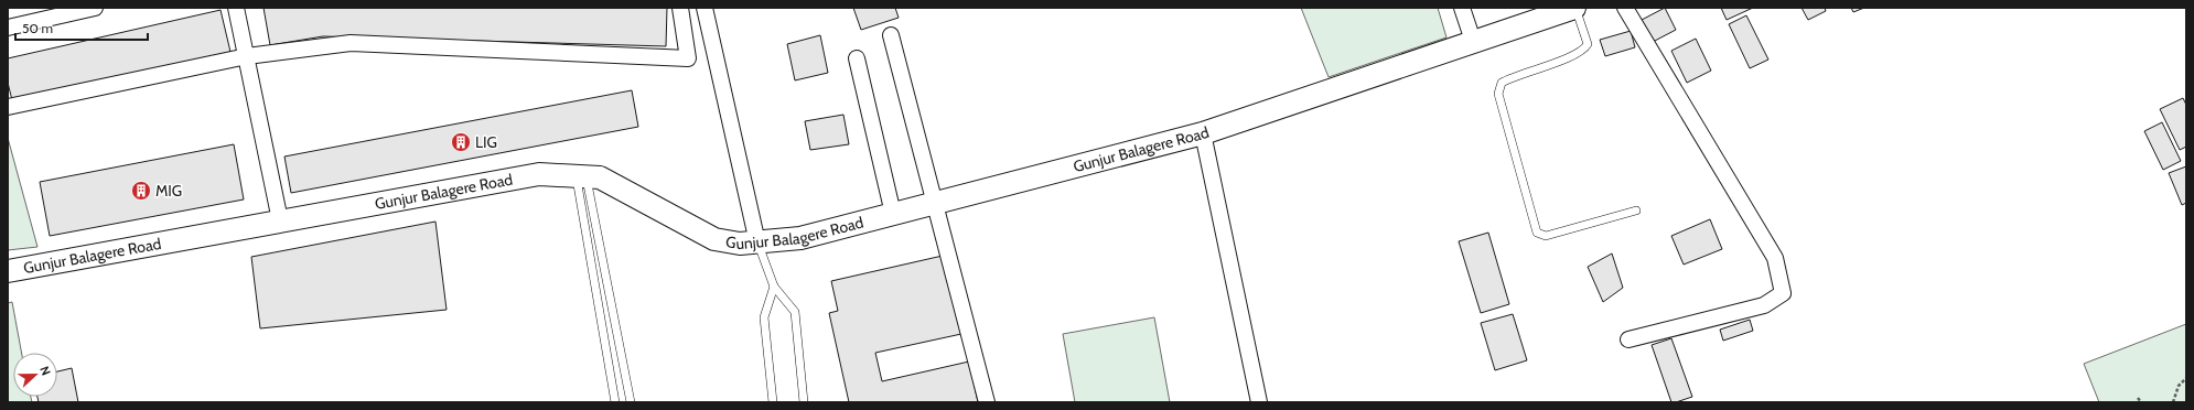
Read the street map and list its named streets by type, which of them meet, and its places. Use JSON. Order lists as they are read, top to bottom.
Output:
{
  "streets": {
    "street": ["Gunjur Balagere Road"]
  },
  "places": {
    "building": ["LIG", "MIG"]
  },
  "scale_bar": "50 m",
  "north": "right"
}
